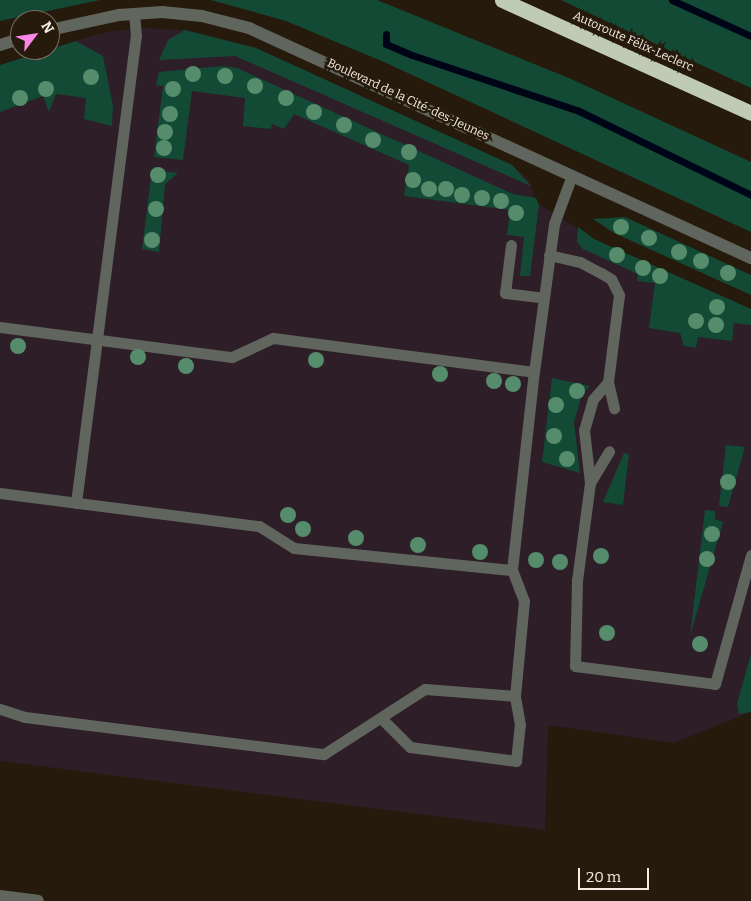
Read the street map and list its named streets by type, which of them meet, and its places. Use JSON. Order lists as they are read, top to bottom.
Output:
{
  "streets": {
    "highway": ["Autoroute Félix-Leclerc"],
    "street": ["Boulevard de la Cité-des-Jeunes"]
  },
  "scale_bar": "20 m",
  "north": "top right"
}
